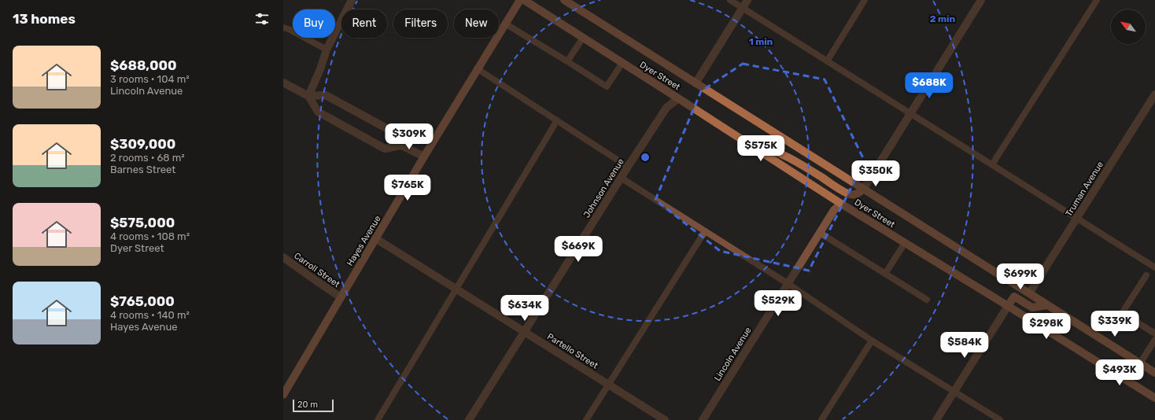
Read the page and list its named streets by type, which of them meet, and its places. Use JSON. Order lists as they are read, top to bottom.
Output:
{
  "streets": {
    "main road": ["Dyer Street", "Hayes Avenue"],
    "street": [
      "Johnson Avenue",
      "Truman Avenue",
      "Carroll Street",
      "Partello Street",
      "Lincoln Avenue"
    ]
  },
  "crossings": [
    ["Dyer Street", "Johnson Avenue"],
    ["Dyer Street", "Truman Avenue"],
    ["Dyer Street", "Lincoln Avenue"],
    ["Johnson Avenue", "Partello Street"],
    ["Hayes Avenue", "Carroll Street"],
    ["Hayes Avenue", "Partello Street"]
  ],
  "scale_bar": "20 m",
  "north": "top left",
  "page": {
    "heading": "13 homes",
    "chip": [
      "Buy",
      "Rent",
      "Filters",
      "New"
    ],
    "list": [
      {
        "name": "$688,000",
        "note": "3 rooms · 104 m² · Lincoln Avenue"
      },
      {
        "name": "$309,000",
        "note": "2 rooms · 68 m² · Barnes Street"
      },
      {
        "name": "$575,000",
        "note": "4 rooms · 108 m² · Dyer Street"
      },
      {
        "name": "$765,000",
        "note": "4 rooms · 140 m² · Hayes Avenue"
      }
    ],
    "price": [
      "$688K",
      "$309K",
      "$575K",
      "$350K",
      "$765K",
      "$669K",
      "$699K",
      "$529K",
      "$634K",
      "$339K",
      "$298K",
      "$584K",
      "$493K"
    ],
    "scale": "20 m"
  },
  "rings": ["2 min", "1 min"]
}
